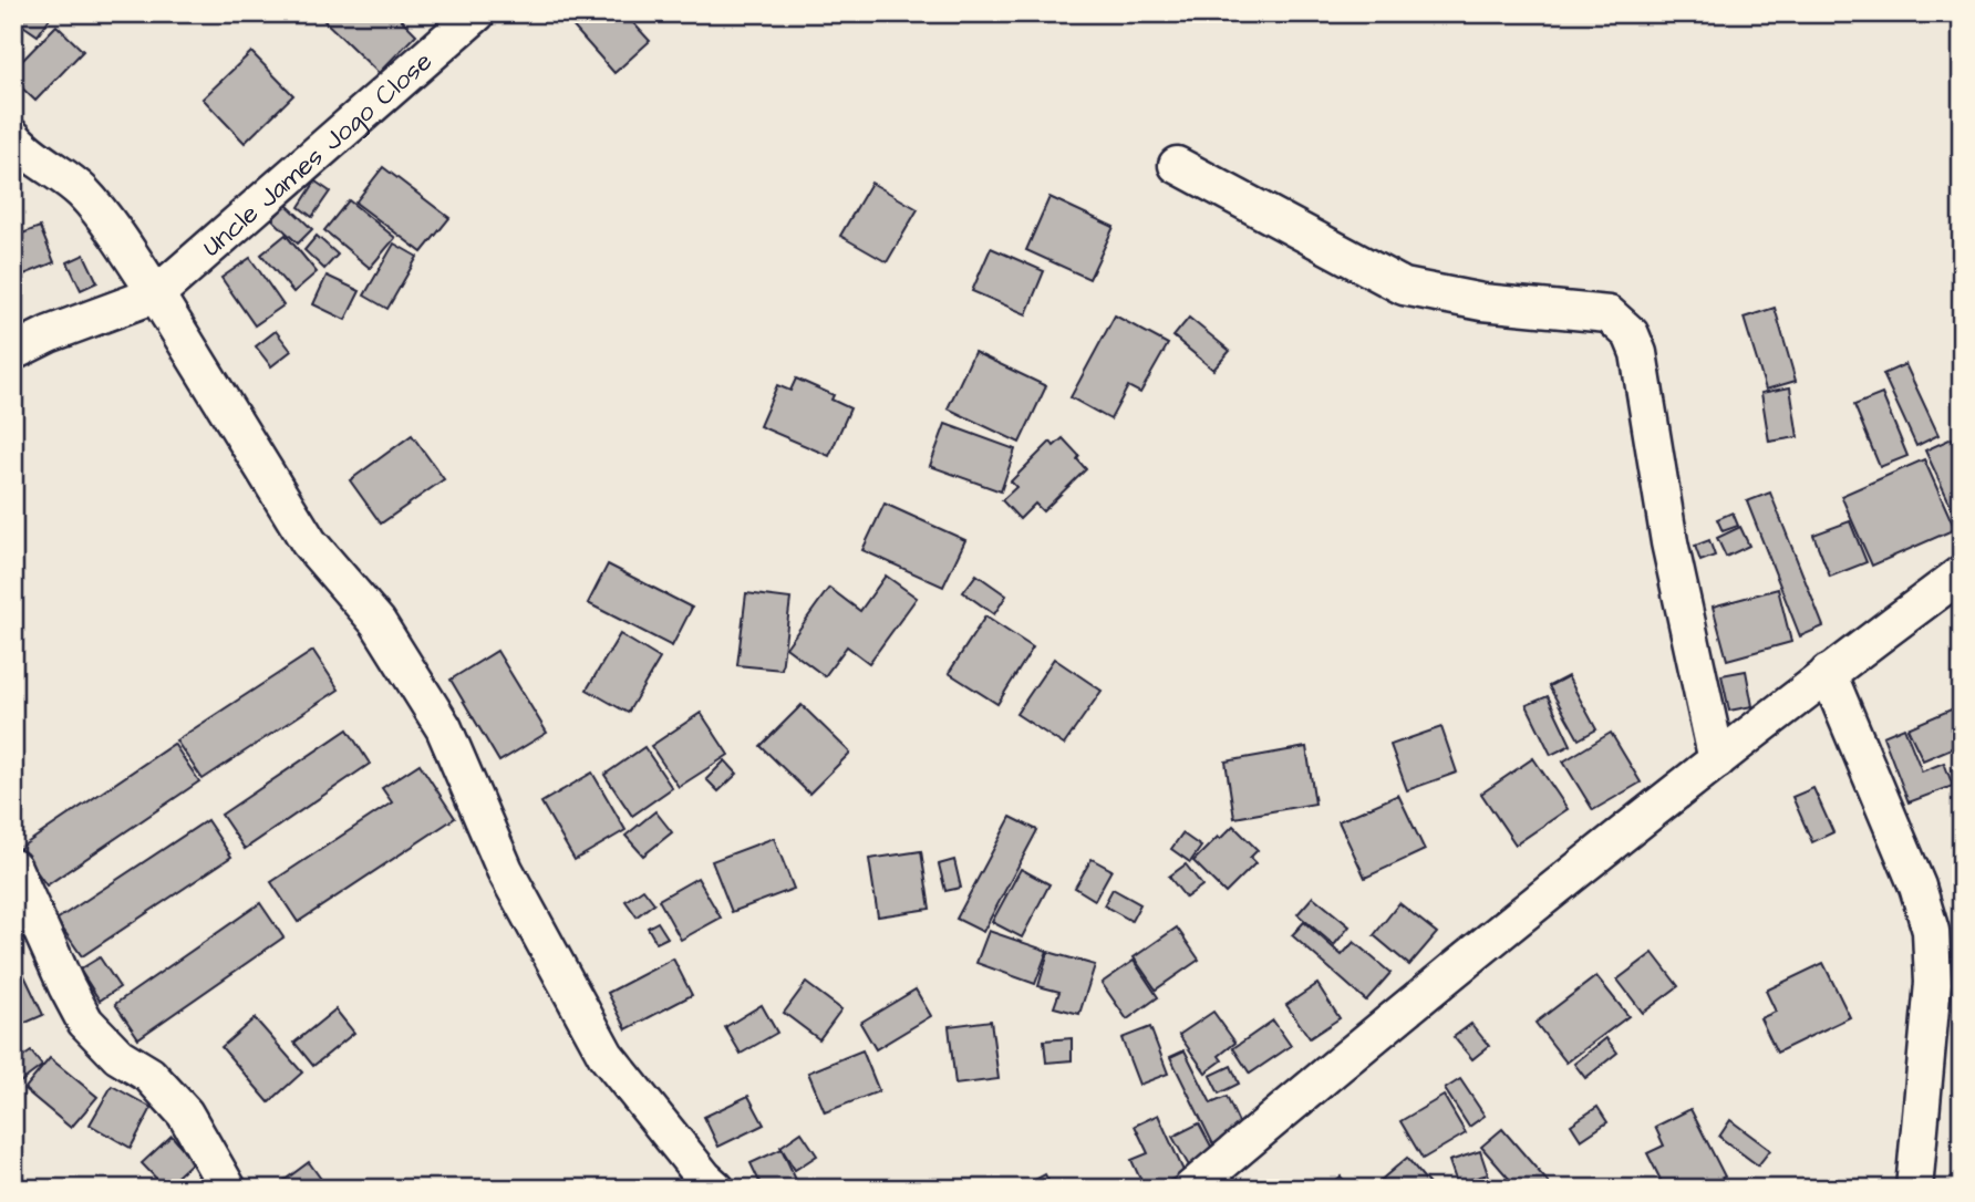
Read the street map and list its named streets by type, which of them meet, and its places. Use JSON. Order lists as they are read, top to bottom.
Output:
{
  "streets": {
    "street": ["Uncle James Jogo Close"]
  }
}
